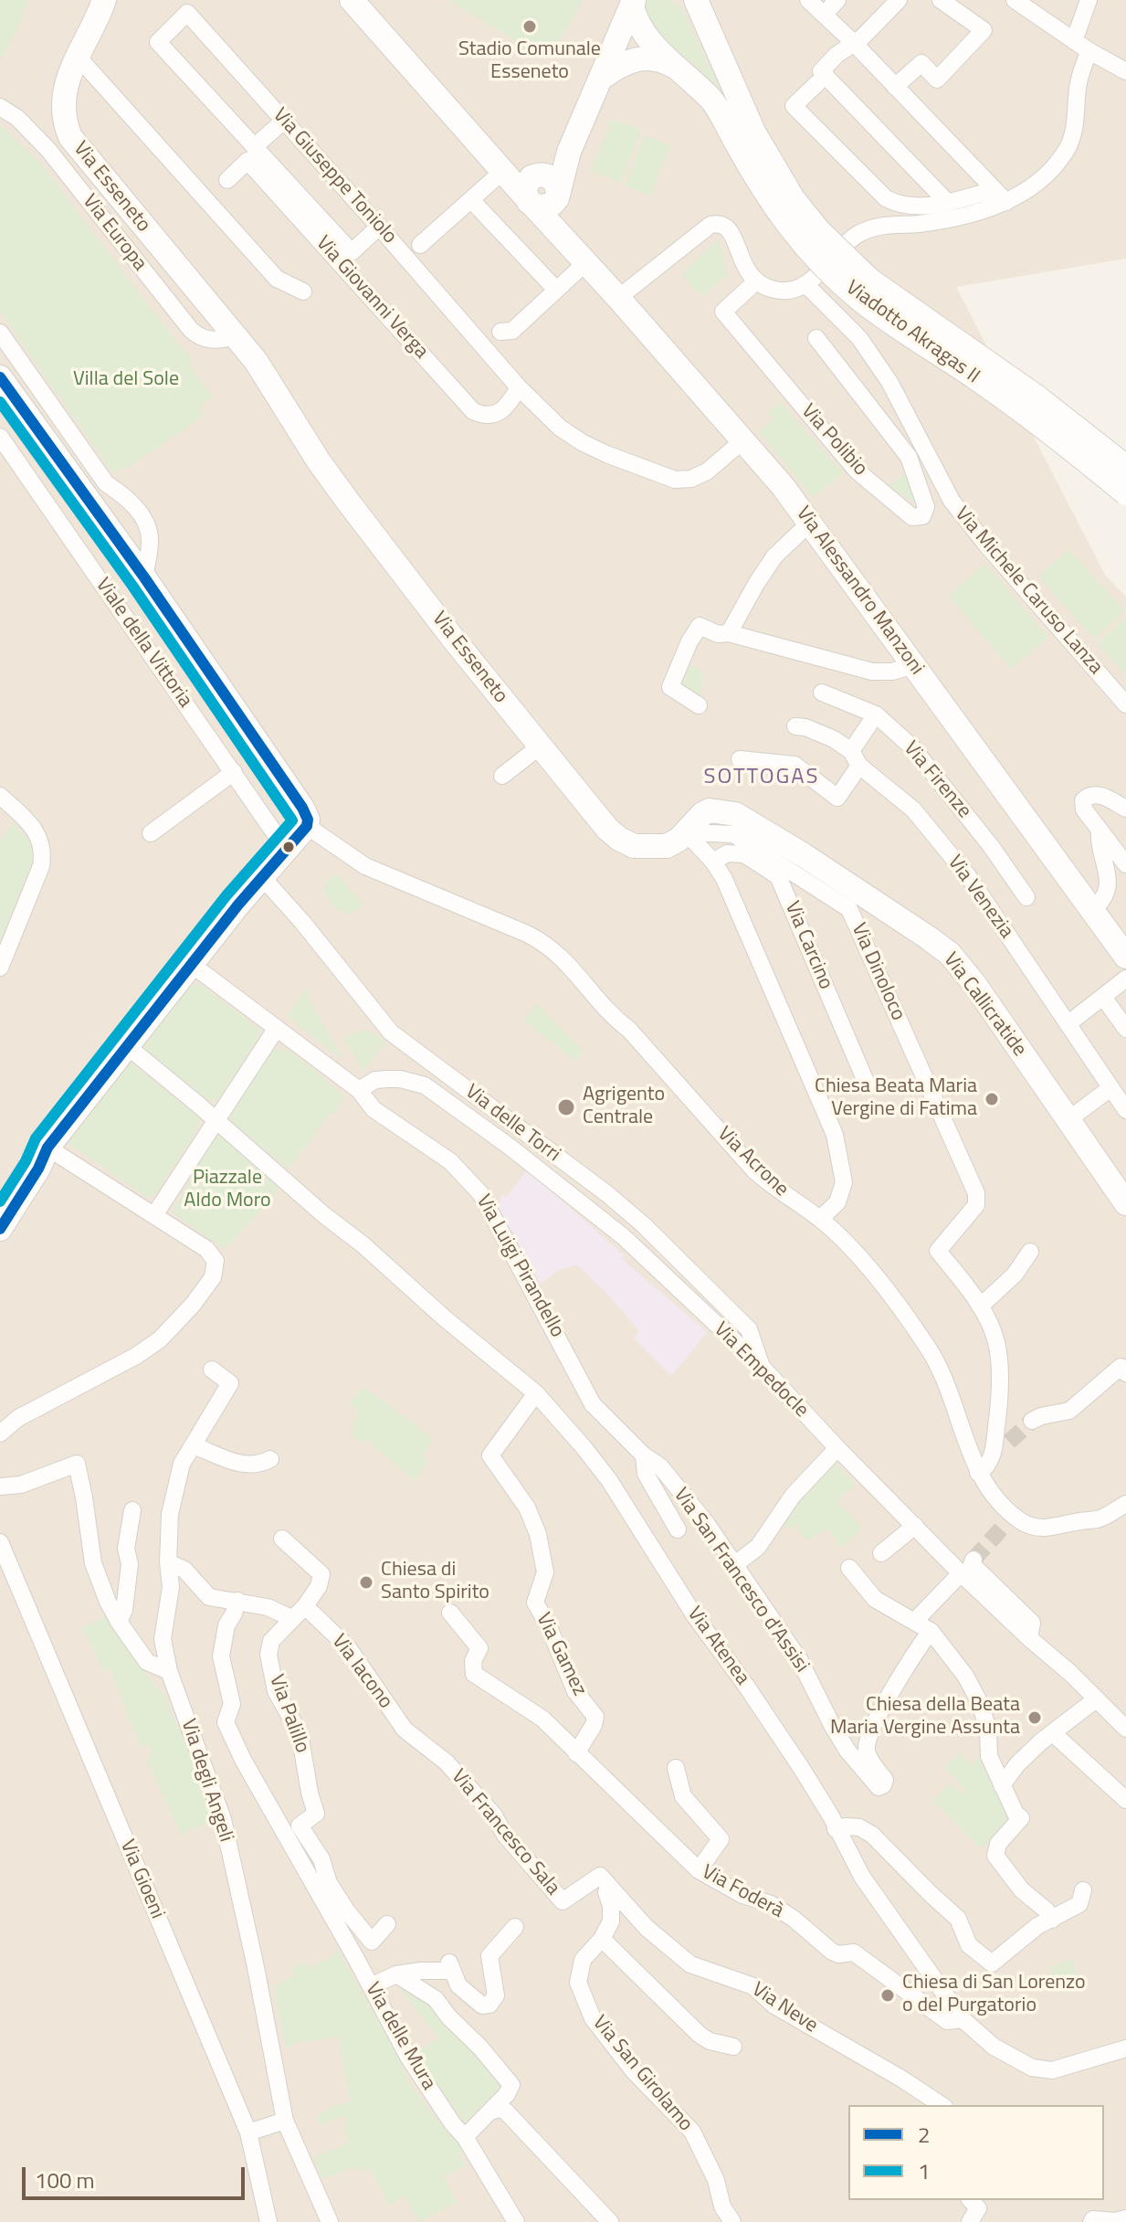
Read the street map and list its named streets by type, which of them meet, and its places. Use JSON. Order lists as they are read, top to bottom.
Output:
{
  "streets": {
    "street": [
      "Via Giuseppe Toniolo",
      "Via Esseneto",
      "Via Europa",
      "Via Giovanni Verga",
      "Viadotto Akragas II",
      "Via Polibio",
      "Via Alessandro Manzoni",
      "Via Michele Caruso Lanza",
      "Viale della Vittoria",
      "Via Firenze",
      "Via Venezia",
      "Via Carcino",
      "Via Dinoloco",
      "Via Callicratide",
      "Via delle Torri",
      "Via Acrone",
      "Via Luigi Pirandello",
      "Via Empedocle",
      "Via San Francesco d'Assisi",
      "Via Atenea",
      "Via Gamez",
      "Via Iacono",
      "Via Palillo",
      "Via degli Angeli",
      "Via Francesco Sala",
      "Via Gioeni",
      "Via Foderà",
      "Via Neve",
      "Via delle Mura",
      "Via San Girolamo"
    ]
  },
  "crossings": [
    ["Via Giuseppe Toniolo", "Via Giovanni Verga"],
    ["Via Giuseppe Toniolo", "Via Alessandro Manzoni"],
    ["Via Esseneto", "Via Europa"],
    ["Via Esseneto", "Via Dinoloco"],
    ["Via Esseneto", "Via Callicratide"],
    ["Via Dinoloco", "Via Callicratide"],
    ["Via delle Torri", "Via Empedocle"],
    ["Via Luigi Pirandello", "Via Empedocle"],
    ["Via Luigi Pirandello", "Via San Francesco d'Assisi"],
    ["Via Atenea", "Via Gamez"],
    ["Via Atenea", "Via Foderà"],
    ["Via Gamez", "Via Foderà"],
    ["Via Iacono", "Via Palillo"],
    ["Via Iacono", "Via Francesco Sala"],
    ["Via Palillo", "Via delle Mura"],
    ["Via Francesco Sala", "Via Neve"],
    ["Via Francesco Sala", "Via San Girolamo"],
    ["Via Neve", "Via San Girolamo"]
  ],
  "districts": ["SOTTOGAS"],
  "parks": ["Villa del Sole", "Piazzale Aldo Moro"],
  "places": [
    "Stadio Comunale Esseneto",
    "Chiesa Beata Maria Vergine di Fatima",
    "Agrigento Centrale",
    "Chiesa di Santo Spirito",
    "Chiesa della Beata Maria Vergine Assunta",
    "Chiesa di San Lorenzo o del Purgatorio"
  ],
  "lines": ["transit line 2", "transit line 1"],
  "legend": ["2", "1"],
  "scale_bar": "100 m"
}
